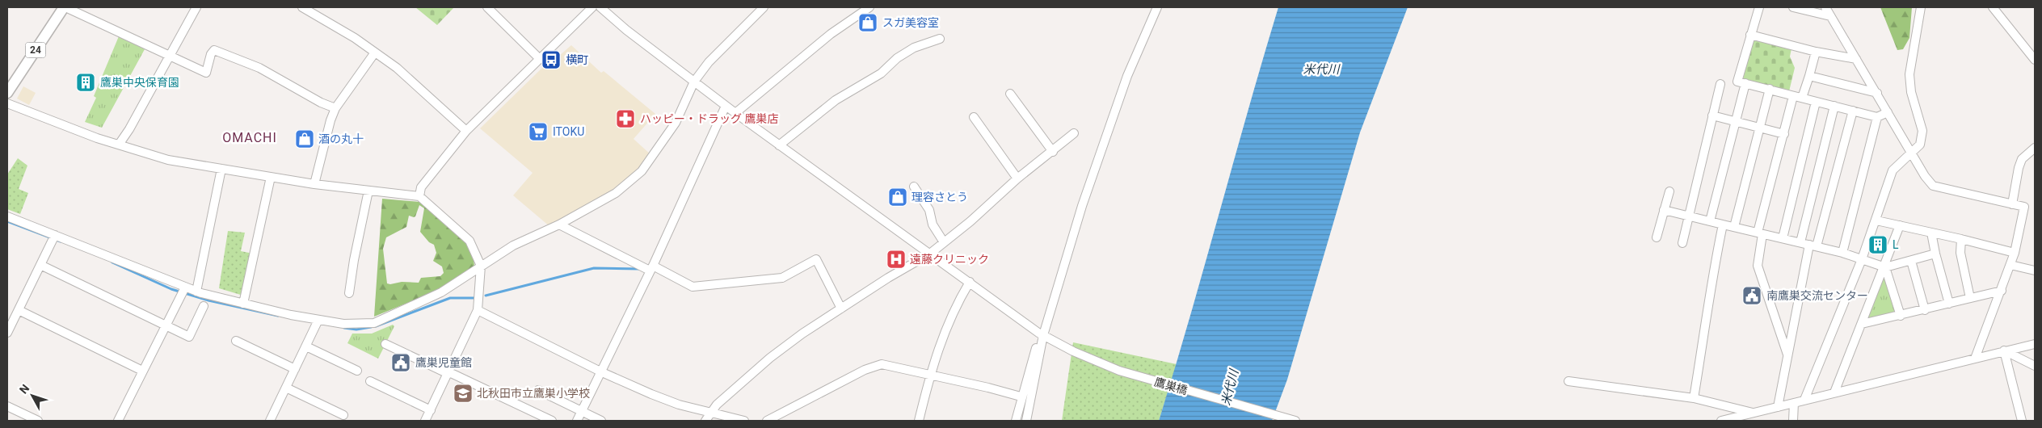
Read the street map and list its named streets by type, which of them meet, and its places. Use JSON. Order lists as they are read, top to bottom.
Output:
{
  "streets": {
    "main road": ["24"],
    "street": ["鷹巣橋"]
  },
  "districts": ["OMACHI"],
  "water": ["米代川"],
  "places": {
    "shop": ["スガ美容室", "酒の丸十", "理容さとう"],
    "bus stop": ["横町"],
    "building": ["鷹巣中央保育園", "L"],
    "pharmacy": ["ハッピー・ドラッグ 鷹巣店"],
    "supermarket": ["ITOKU"],
    "hospital": ["遠藤クリニック"],
    "public building": ["南鷹巣交流センター", "鷹巣児童館"],
    "school or university": ["北秋田市立鷹巣小学校"]
  },
  "north": "top left"
}
